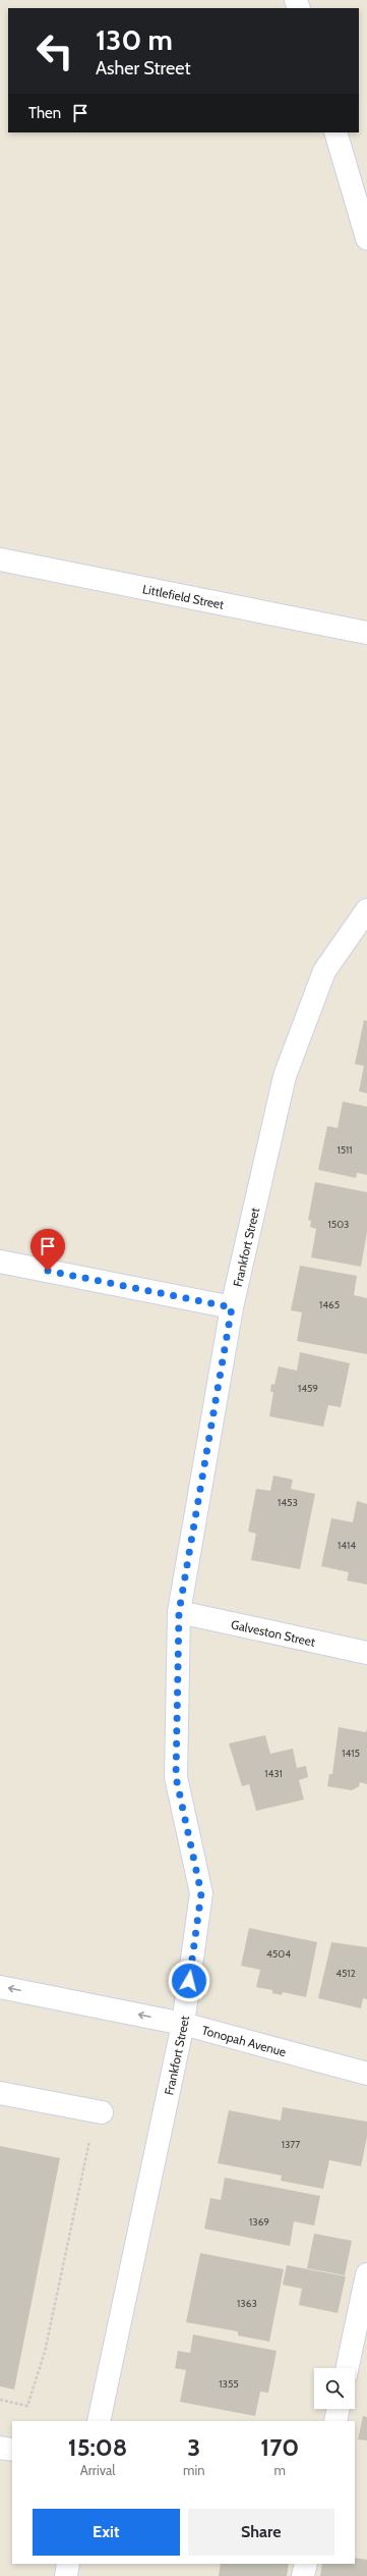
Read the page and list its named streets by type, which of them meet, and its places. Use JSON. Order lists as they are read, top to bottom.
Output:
{
  "streets": {
    "street": [
      "Littlefield Street",
      "Frankfort Street",
      "Galveston Street",
      "Tonopah Avenue"
    ]
  },
  "crossings": [
    ["Frankfort Street", "Galveston Street"],
    ["Frankfort Street", "Tonopah Avenue"]
  ],
  "house_numbers": [
    "1511",
    "1503",
    "1465",
    "1459",
    "1453",
    "1414",
    "1415",
    "1431",
    "4504",
    "4512",
    "1377",
    "1369",
    "1363",
    "1355"
  ],
  "page": {
    "turn": ["130 m", "Asher Street"],
    "then": "Then",
    "eta": [
      "15:08",
      "Arrival",
      "3",
      "min",
      "170",
      "m"
    ],
    "buttons": ["Exit", "Share"]
  }
}
